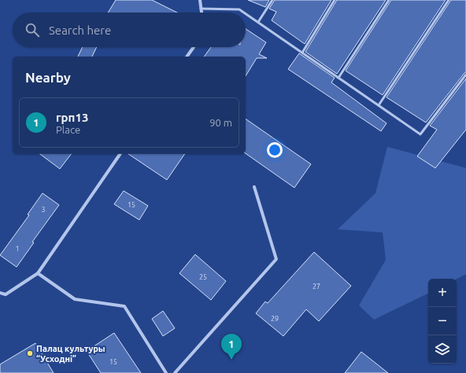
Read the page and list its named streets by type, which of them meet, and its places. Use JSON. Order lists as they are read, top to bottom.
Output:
{
  "places": ["Палац культуры “Усходні”"],
  "house_numbers": [
    "15",
    "3",
    "1",
    "25",
    "27",
    "29",
    "15"
  ],
  "page": {
    "search": "Search here",
    "heading": "Nearby",
    "list": [
      {
        "mark": "1",
        "name": "грп13",
        "note": "Place",
        "value": "90 m"
      }
    ],
    "map_buttons": ["+", "−"],
    "pins": "1"
  }
}
